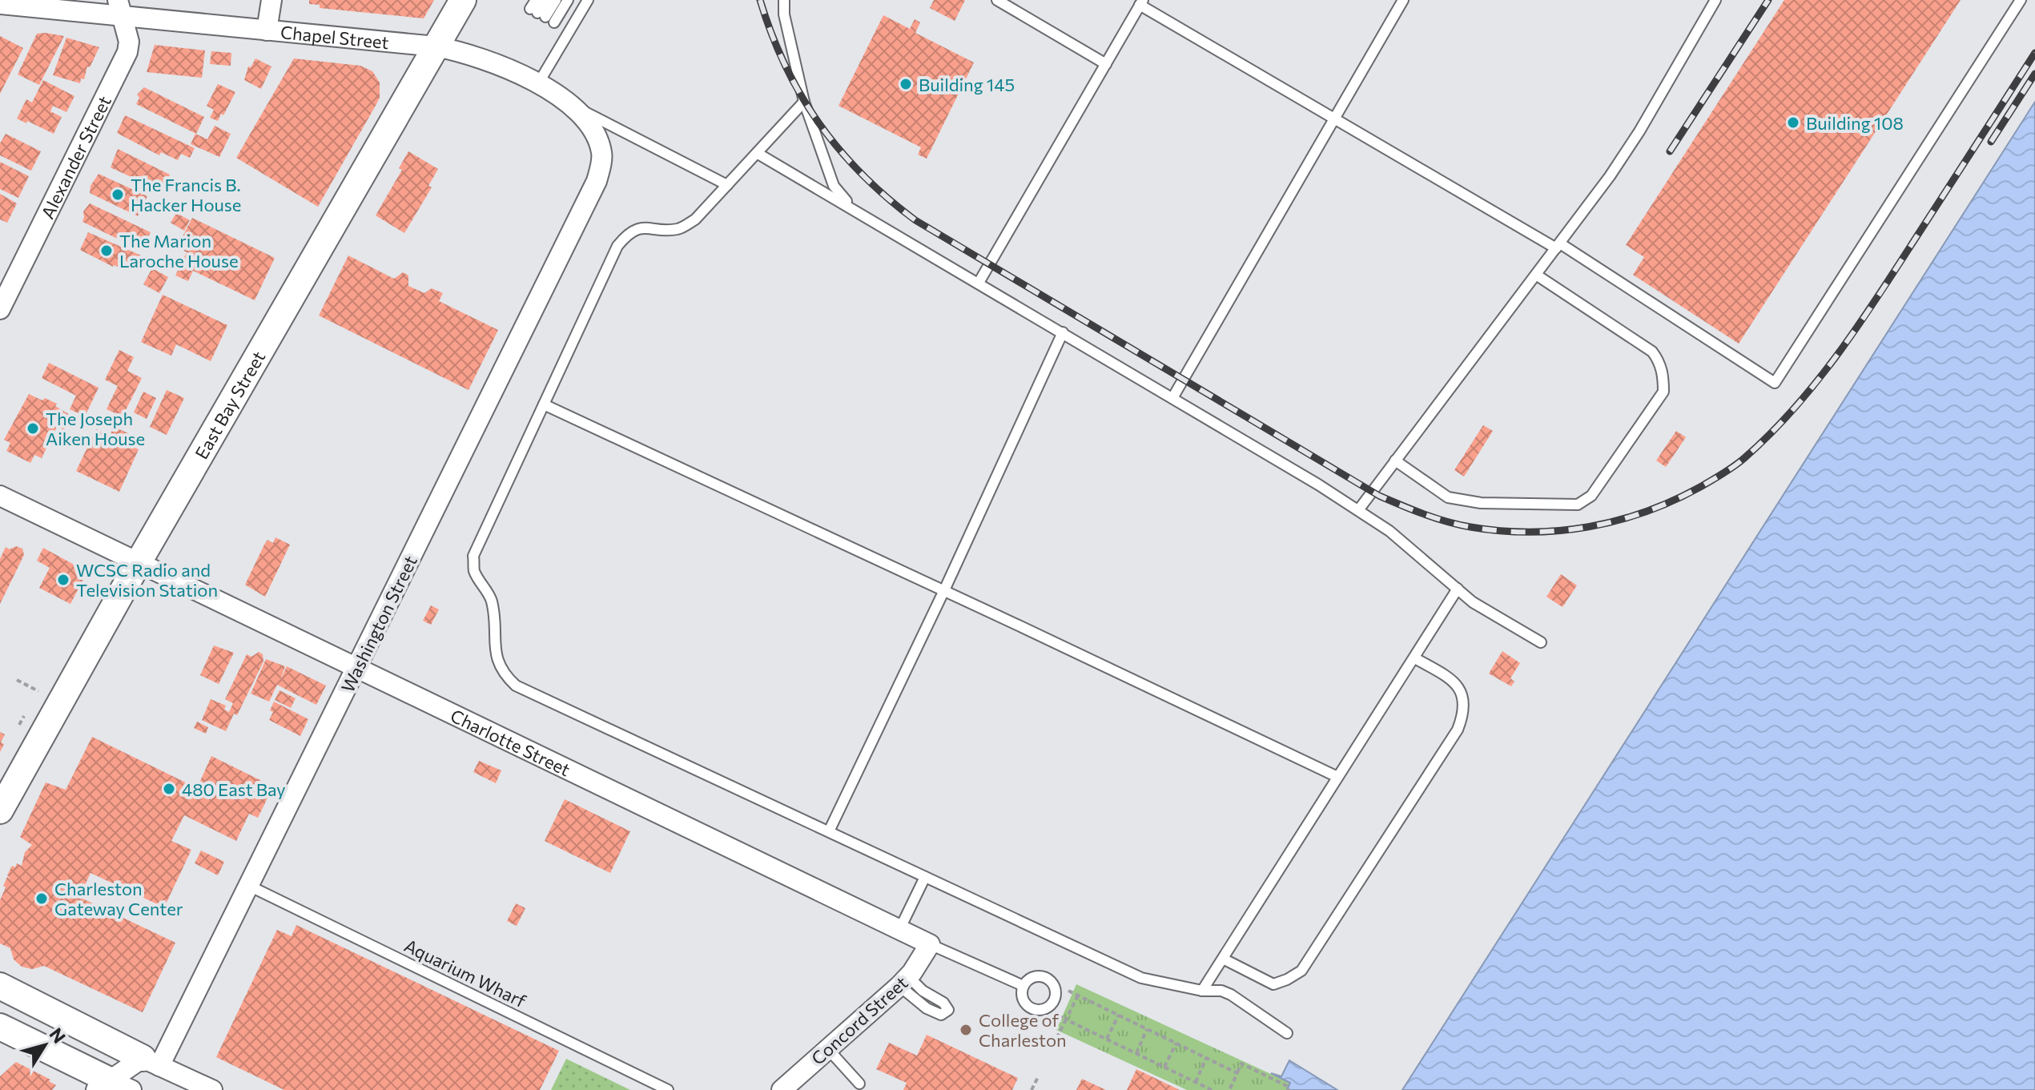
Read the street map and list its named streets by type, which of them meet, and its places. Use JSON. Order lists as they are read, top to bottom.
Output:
{
  "streets": {
    "main road": ["East Bay Street"],
    "street": [
      "Chapel Street",
      "Alexander Street",
      "Washington Street",
      "Charlotte Street",
      "Concord Street"
    ],
    "lane": ["Aquarium Wharf"]
  },
  "crossings": [
    ["Chapel Street", "Alexander Street"],
    ["Chapel Street", "East Bay Street"],
    ["Chapel Street", "Washington Street"],
    ["East Bay Street", "Charlotte Street"],
    ["Washington Street", "Charlotte Street"],
    ["Washington Street", "Aquarium Wharf"],
    ["Charlotte Street", "Concord Street"]
  ],
  "places": [
    "Building 145",
    "Building 108",
    "The Francis B. Hacker House",
    "The Marion Laroche House",
    "The Joseph Aiken House",
    "WCSC Radio and Television Station",
    "480 East Bay",
    "Charleston Gateway Center",
    "College of Charleston"
  ],
  "north": "top right"
}
